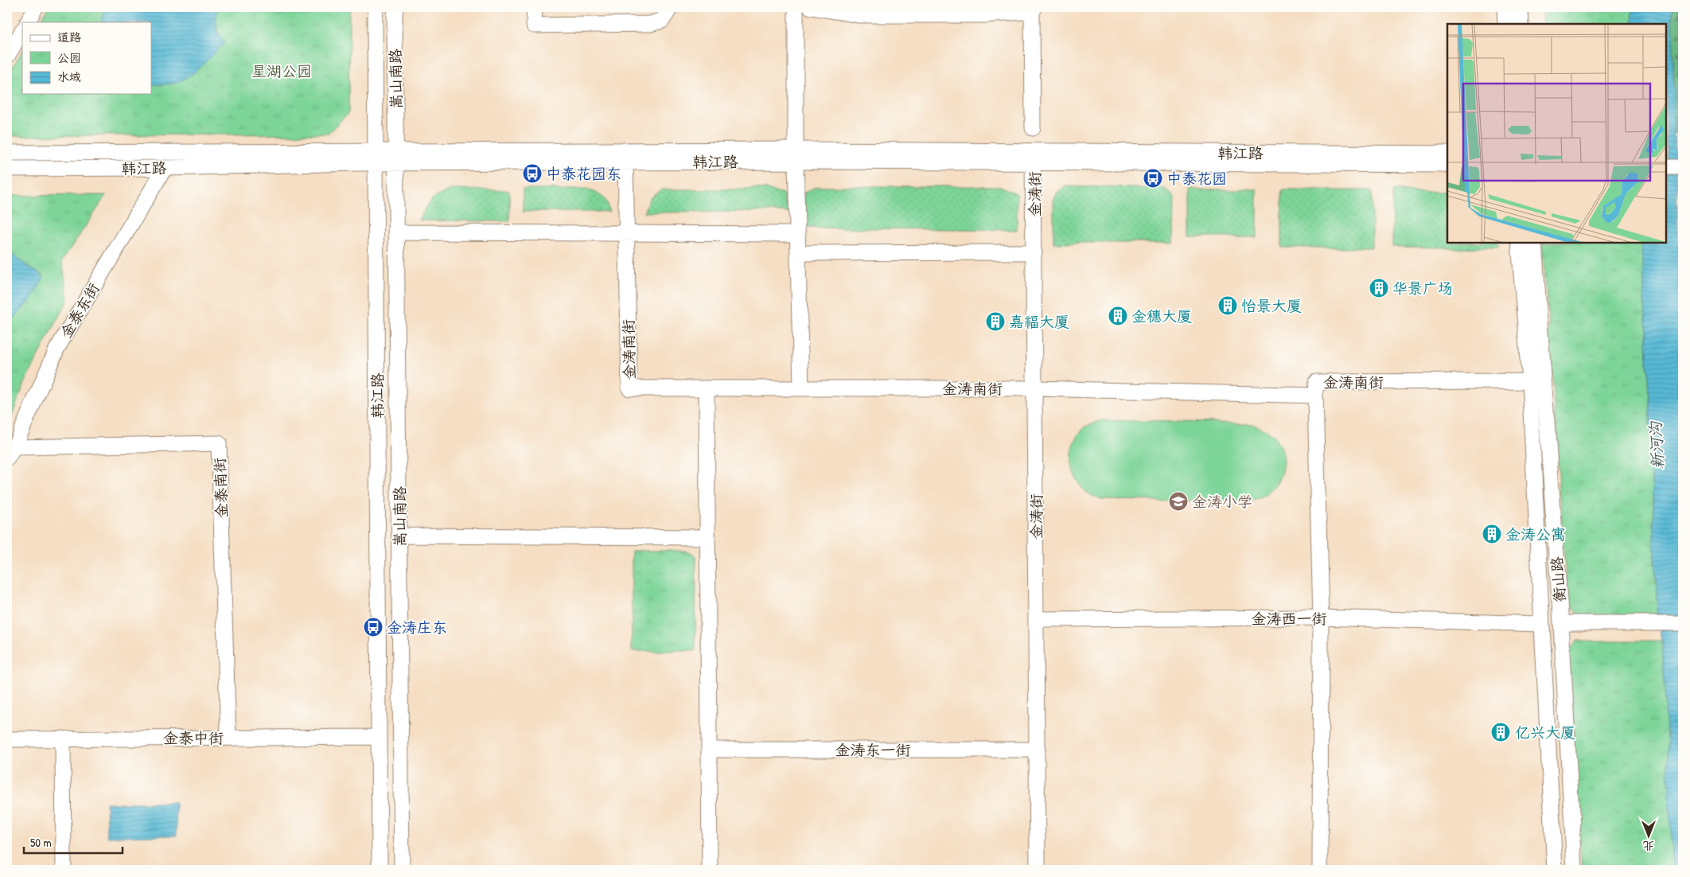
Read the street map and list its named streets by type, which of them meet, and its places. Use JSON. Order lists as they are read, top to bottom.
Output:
{
  "streets": {
    "street": [
      "嵩山南路",
      "韩江路",
      "金涛街",
      "金泰东街",
      "金涛南街",
      "金泰南街",
      "衡山路",
      "金涛西一街",
      "金泰中街",
      "金涛东一街"
    ]
  },
  "crossings": [
    ["嵩山南路", "韩江路"],
    ["韩江路", "金涛街"],
    ["韩江路", "金泰东街"],
    ["韩江路", "金涛南街"],
    ["韩江路", "金泰中街"],
    ["金涛街", "金涛南街"],
    ["金涛街", "金涛西一街"],
    ["金涛街", "金涛东一街"],
    ["金泰东街", "金泰南街"],
    ["金涛南街", "衡山路"],
    ["金泰南街", "金泰中街"],
    ["衡山路", "金涛西一街"]
  ],
  "water": ["新河沟"],
  "parks": ["星湖公园"],
  "places": {
    "bus stop": ["中泰花园东", "中泰花园", "金涛庄东"],
    "building": [
      "华景广场",
      "怡景大厦",
      "金穗大厦",
      "嘉福大厦",
      "金涛公寓",
      "亿兴大厦"
    ],
    "school or university": ["金涛小学"]
  },
  "legend": ["道路", "公园", "水域"],
  "scale_bar": "50 m",
  "north": "bottom"
}
